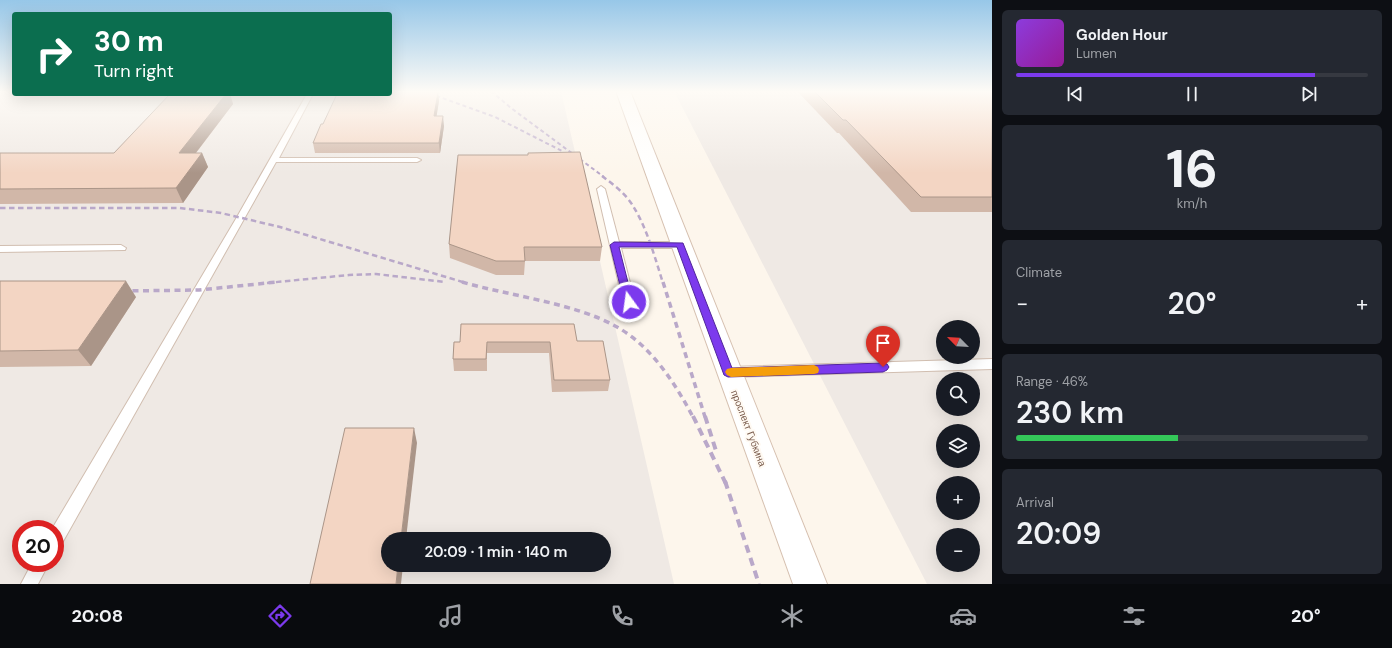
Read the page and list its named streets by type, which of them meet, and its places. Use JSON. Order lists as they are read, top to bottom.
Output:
{
  "streets": {
    "main road": ["проспект Губкина"]
  },
  "north": "top left",
  "page": {
    "turn": ["30 m", "Turn right"],
    "song": ["Golden Hour", "Lumen"],
    "tile": [
      ["16", "km/h"],
      "Climate",
      ["Range · 46%", "230 km"],
      ["Arrival", "20:09"]
    ],
    "heat": ["−", "20°", "+"],
    "map_buttons": ["+", "−"],
    "limit": "20",
    "trip": "20:09 · 1 min · 140 m",
    "tabs": ["20:08", "20°"]
  }
}
